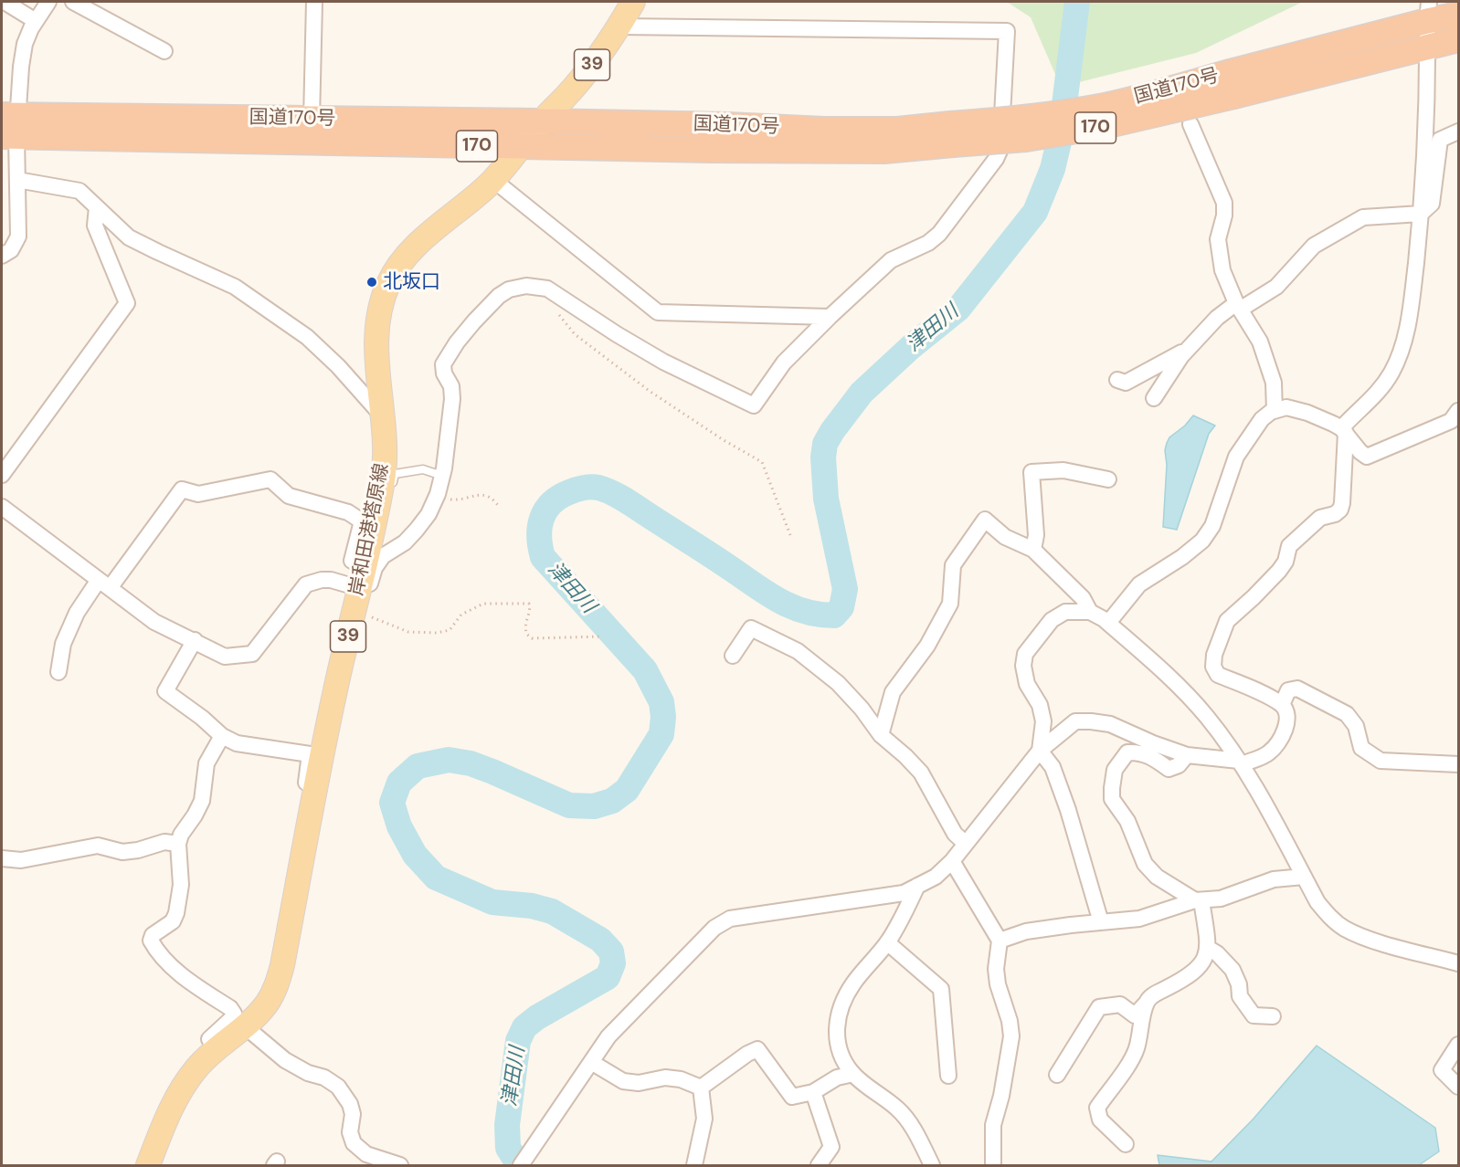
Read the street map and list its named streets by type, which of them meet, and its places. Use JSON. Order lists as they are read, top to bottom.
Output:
{
  "streets": {
    "highway": ["国道170号", "170"],
    "main road": ["39", "岸和田港塔原線"]
  },
  "crossings": [
    ["国道170号", "岸和田港塔原線"]
  ],
  "water": ["津田川"],
  "places": ["北坂口"]
}
